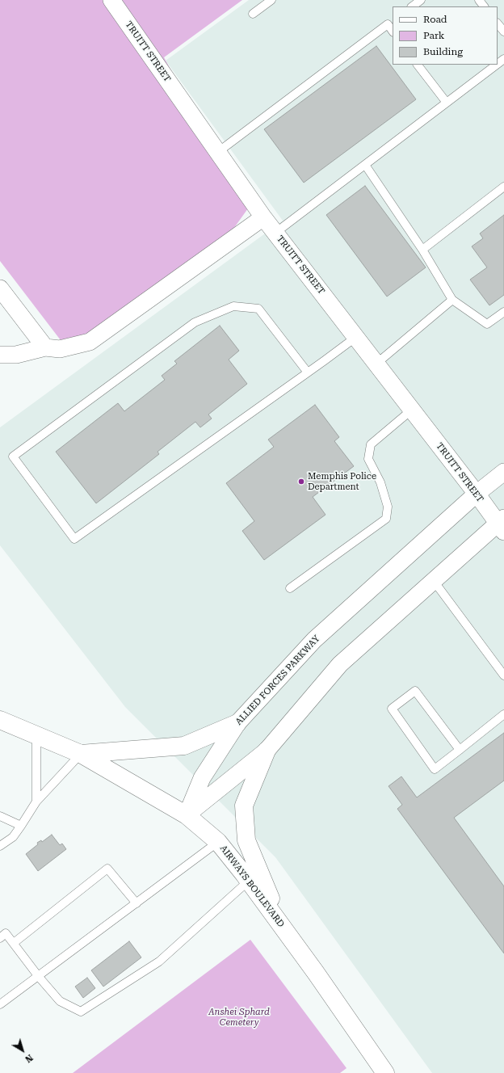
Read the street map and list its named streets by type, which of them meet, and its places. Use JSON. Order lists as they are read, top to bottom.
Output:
{
  "streets": {
    "main road": ["AIRWAYS BOULEVARD"],
    "street": ["TRUITT STREET", "ALLIED FORCES PARKWAY"]
  },
  "crossings": [
    ["TRUITT STREET", "ALLIED FORCES PARKWAY"],
    ["ALLIED FORCES PARKWAY", "AIRWAYS BOULEVARD"]
  ],
  "parks": ["Anshei Sphard Cemetery"],
  "places": ["Memphis Police Department"],
  "legend": ["Road", "Park", "Building"],
  "north": "bottom right"
}
